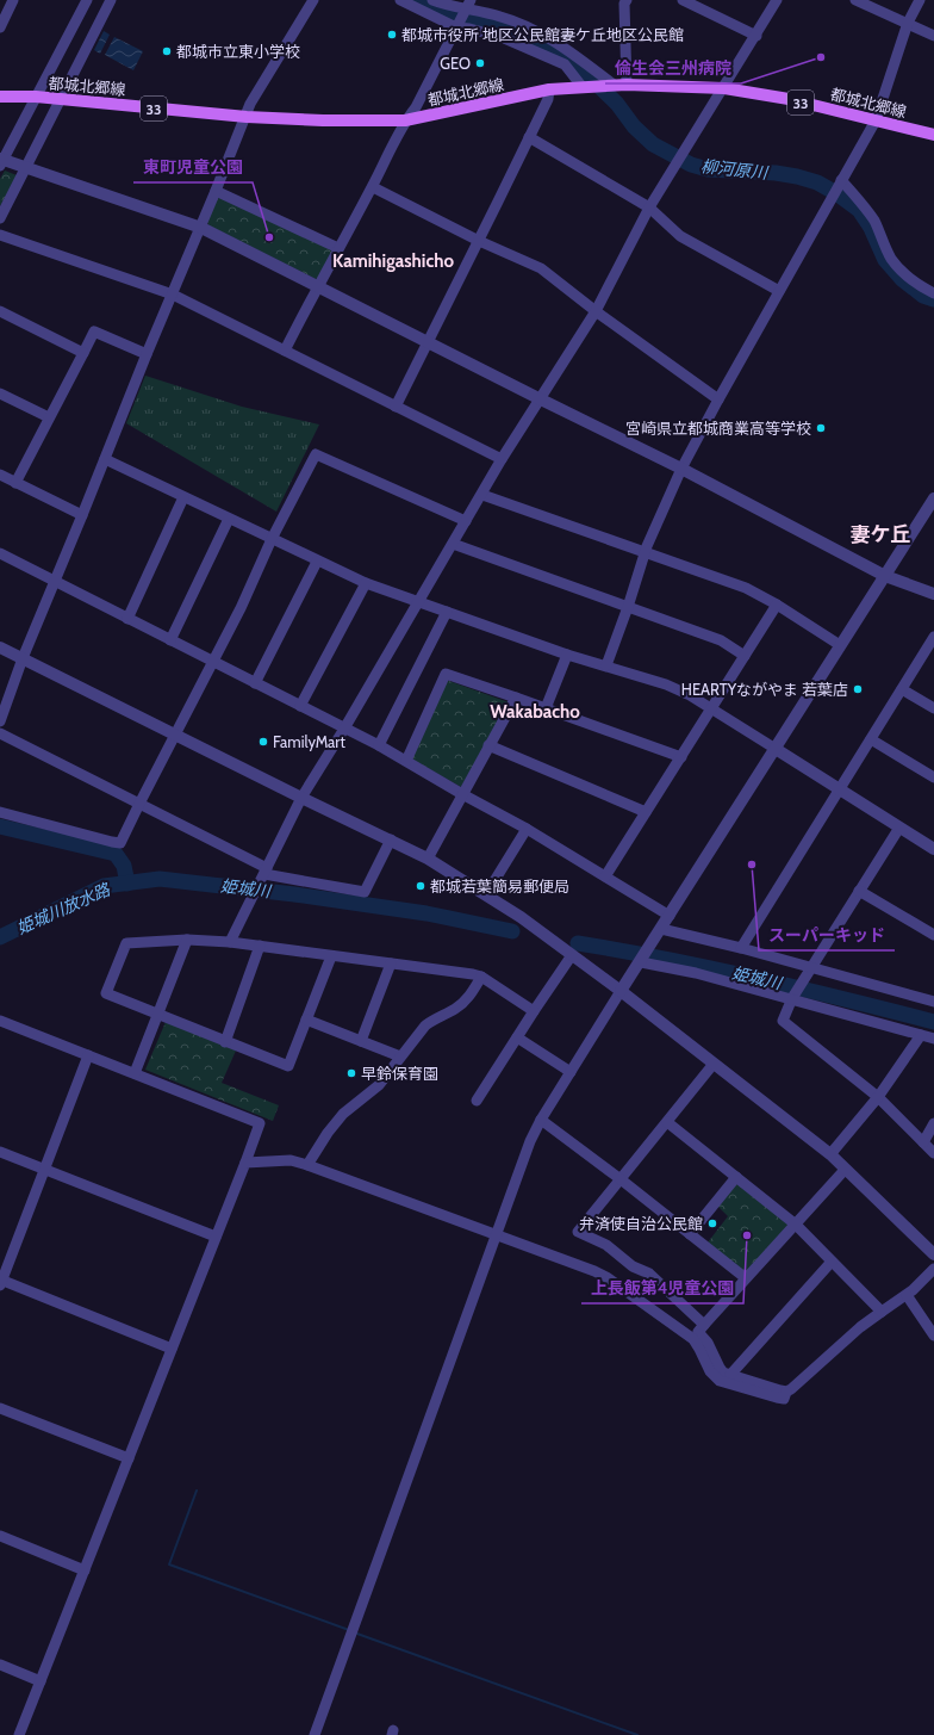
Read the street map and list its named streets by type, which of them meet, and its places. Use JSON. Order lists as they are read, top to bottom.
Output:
{
  "streets": {
    "main road": ["都城北郷線", "33"]
  },
  "districts": ["Kamihigashicho", "妻ケ丘", "Wakabacho"],
  "water": ["柳河原川", "姫城川", "姫城川放水路"],
  "places": [
    "都城市役所 地区公民館妻ケ丘地区公民館",
    "都城市立東小学校",
    "倫生会三州病院",
    "GEO",
    "東町児童公園",
    "宮崎県立都城商業高等学校",
    "HEARTYながやま 若葉店",
    "FamilyMart",
    "スーパーキッド",
    "都城若葉簡易郵便局",
    "早鈴保育園",
    "弁済使自治公民館",
    "上長飯第4児童公園"
  ]
}
